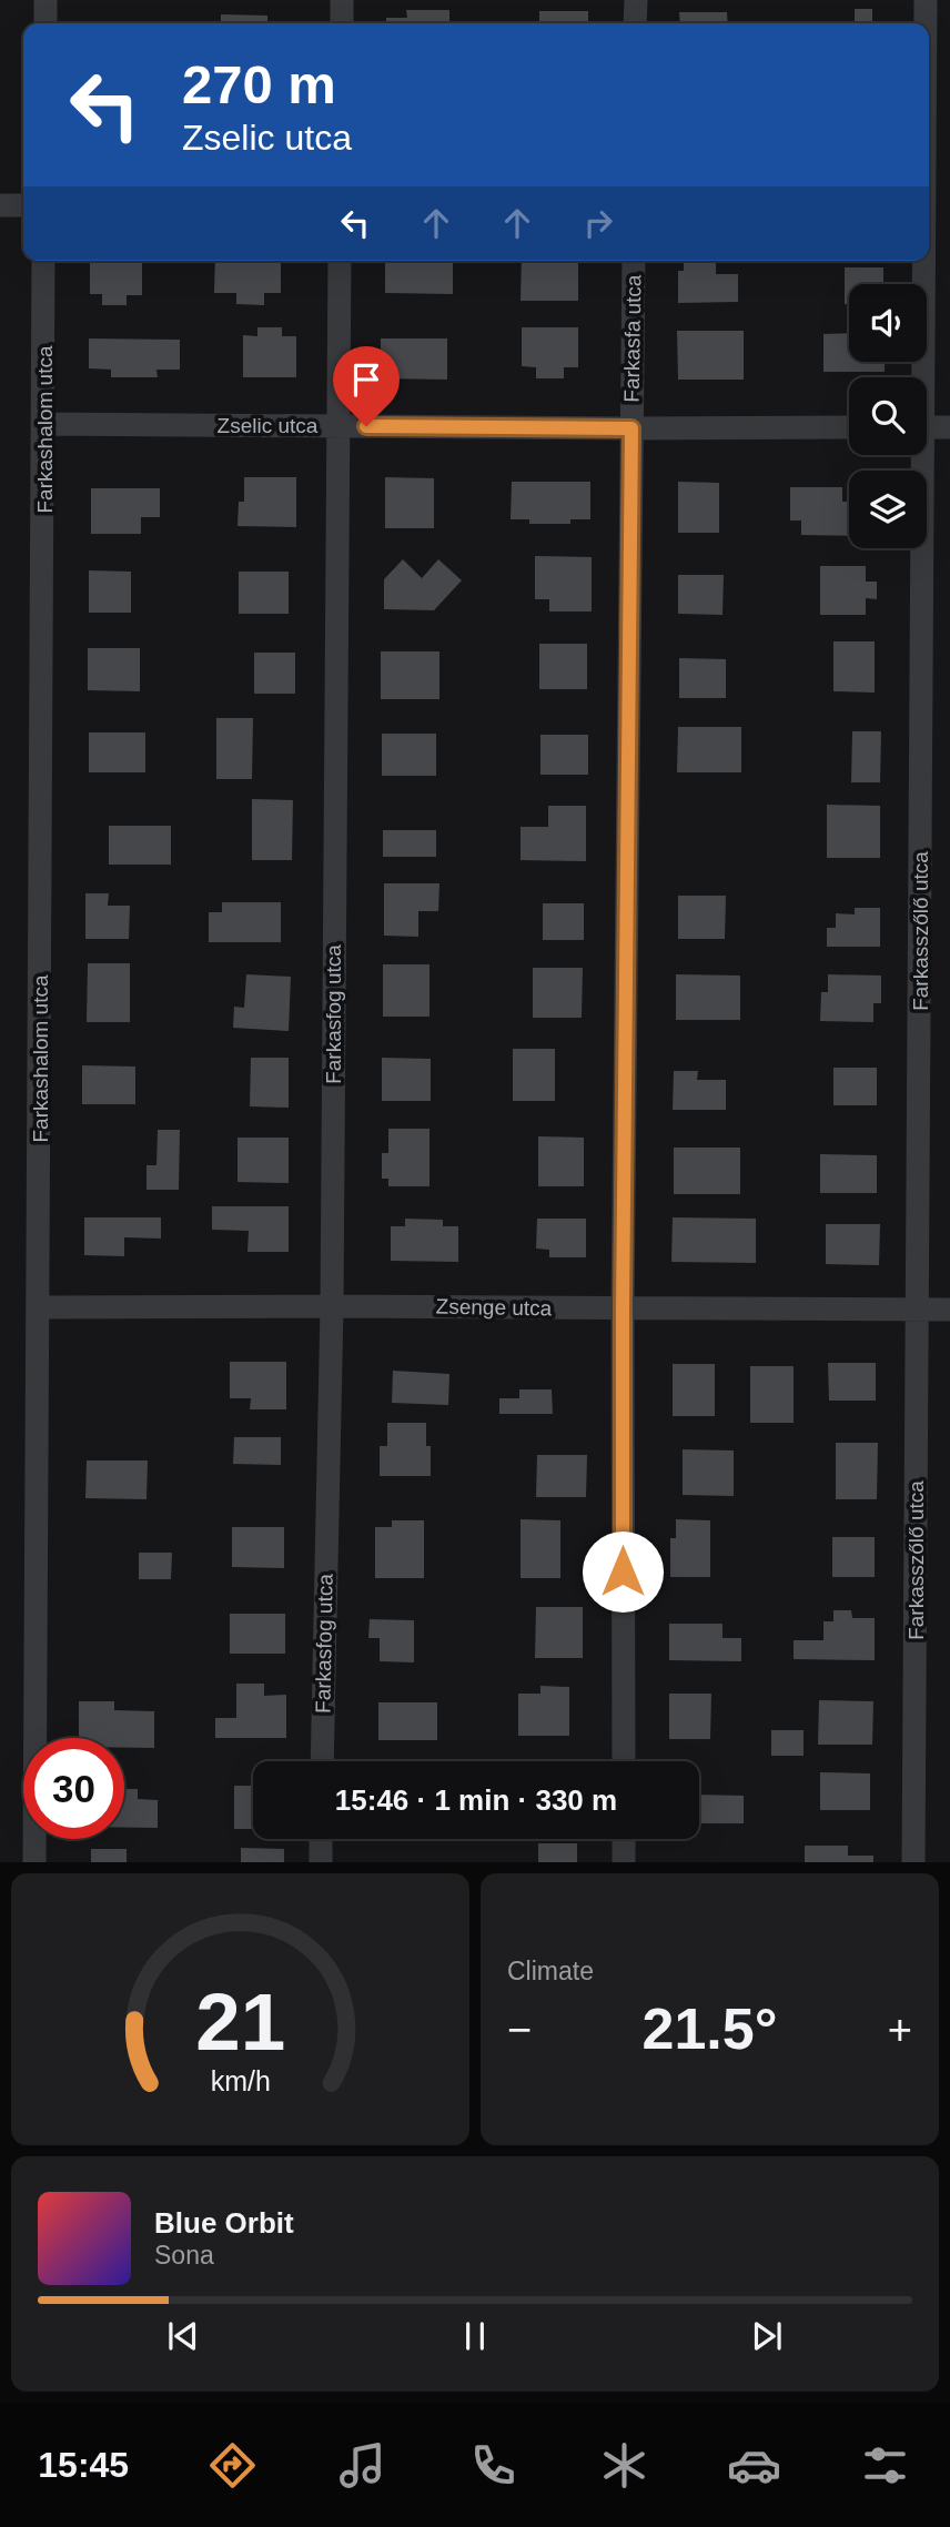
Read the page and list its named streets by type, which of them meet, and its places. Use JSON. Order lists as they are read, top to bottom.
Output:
{
  "streets": {
    "street": [
      "Farkasfa utca",
      "Zselic utca",
      "Farkashalom utca",
      "Farkasszőlő utca",
      "Farkasfog utca",
      "Zsenge utca"
    ]
  },
  "crossings": [
    ["Farkasfa utca", "Zselic utca"],
    ["Farkasfa utca", "Zsenge utca"],
    ["Zselic utca", "Farkashalom utca"],
    ["Zselic utca", "Farkasfog utca"],
    ["Farkashalom utca", "Zsenge utca"],
    ["Farkasszőlő utca", "Zsenge utca"],
    ["Farkasfog utca", "Zsenge utca"]
  ],
  "page": {
    "turn": ["270 m", "Zselic utca"],
    "limit": "30",
    "trip": "15:46 · 1 min · 330 m",
    "tile": "Climate",
    "heat": ["−", "21.5°", "+"],
    "song": ["Blue Orbit", "Sona"],
    "tabs": "15:45",
    "gauge": ["21", "km/h"]
  }
}
